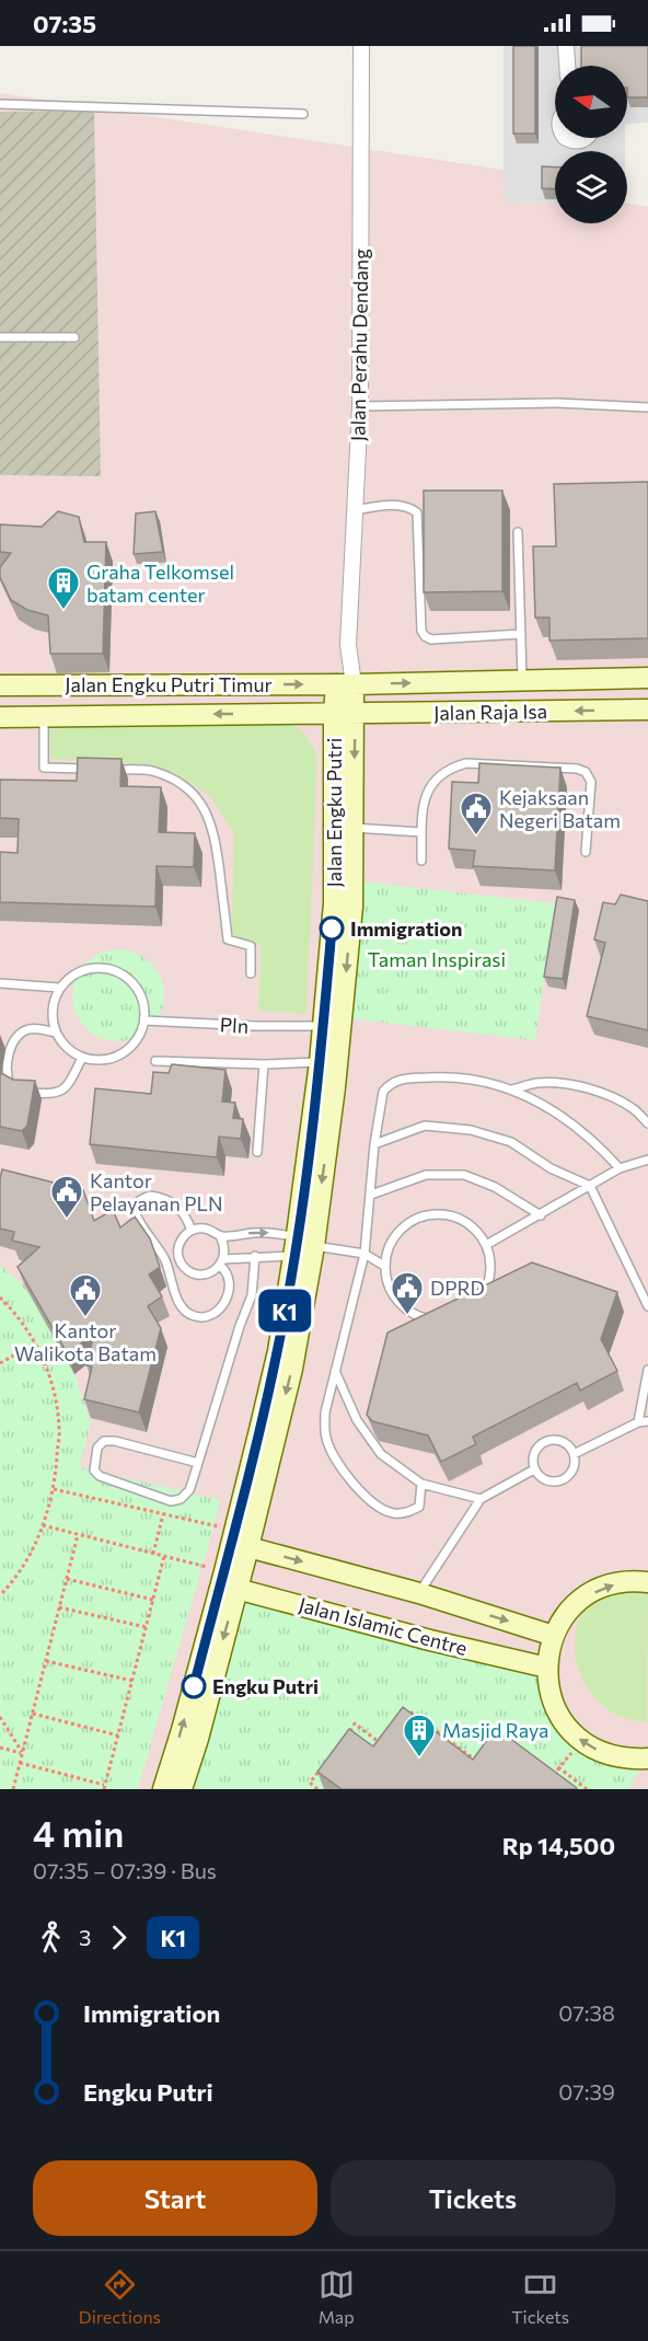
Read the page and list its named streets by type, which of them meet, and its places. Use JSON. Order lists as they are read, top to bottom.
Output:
{
  "streets": {
    "main road": [
      "Jalan Engku Putri Timur",
      "Jalan Raja Isa",
      "Jalan Engku Putri",
      "Jalan Islamic Centre"
    ],
    "street": ["Jalan Perahu Dendang"],
    "lane": ["Pln"]
  },
  "crossings": [
    ["Jalan Perahu Dendang", "Jalan Engku Putri Timur"],
    ["Jalan Perahu Dendang", "Jalan Raja Isa"],
    ["Jalan Perahu Dendang", "Jalan Engku Putri"],
    ["Jalan Engku Putri Timur", "Jalan Raja Isa"],
    ["Jalan Engku Putri Timur", "Jalan Engku Putri"],
    ["Jalan Raja Isa", "Jalan Engku Putri"],
    ["Jalan Engku Putri", "Pln"],
    ["Jalan Engku Putri", "Jalan Islamic Centre"]
  ],
  "parks": ["Taman Inspirasi"],
  "places": {
    "building": ["Graha Telkomsel batam center", "Masjid Raya"],
    "public building": [
      "Kejaksaan Negeri Batam",
      "Kantor Pelayanan PLN",
      "DPRD",
      "Kantor Walikota Batam"
    ],
    "other": ["Immigration", "Engku Putri"]
  },
  "lines": ["bus line K1"],
  "north": "left",
  "page": {
    "status": "07:35",
    "on_map": "K1",
    "heading": ["4 min", "07:35 – 07:39 · Bus", "Rp 14,500"],
    "legs": ["3", "K1"],
    "list": [
      {
        "name": "Immigration",
        "value": "07:38"
      },
      {
        "name": "Engku Putri",
        "value": "07:39"
      }
    ],
    "buttons": ["Start", "Tickets"],
    "tabs": ["Directions", "Map", "Tickets"]
  }
}
